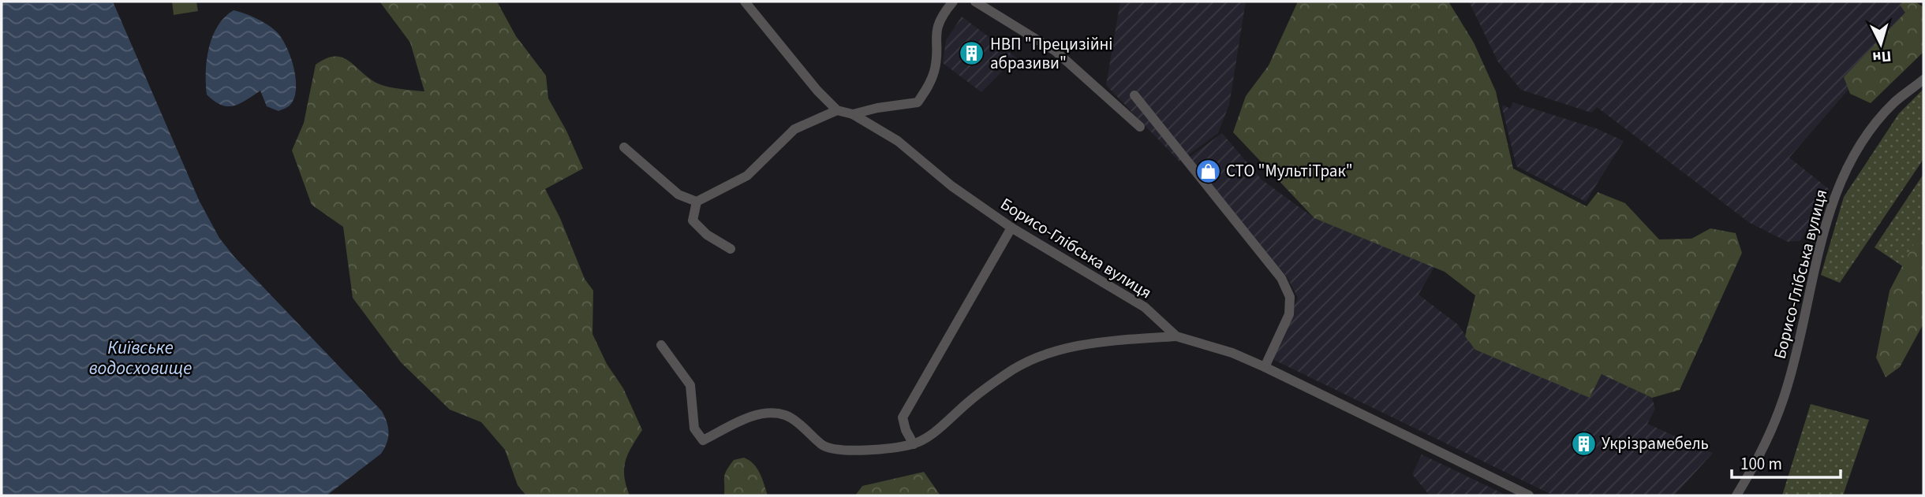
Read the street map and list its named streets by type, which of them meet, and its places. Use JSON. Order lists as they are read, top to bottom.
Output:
{
  "streets": {
    "street": ["Борисо-Глібська вулиця"]
  },
  "water": ["Київське водосховище"],
  "places": {
    "building": ["НВП \"Прецизійні абразиви\"", "Укрізрамебель"],
    "shop": ["СТО \"МультіТрак\""]
  },
  "scale_bar": "100 m",
  "north": "bottom"
}
